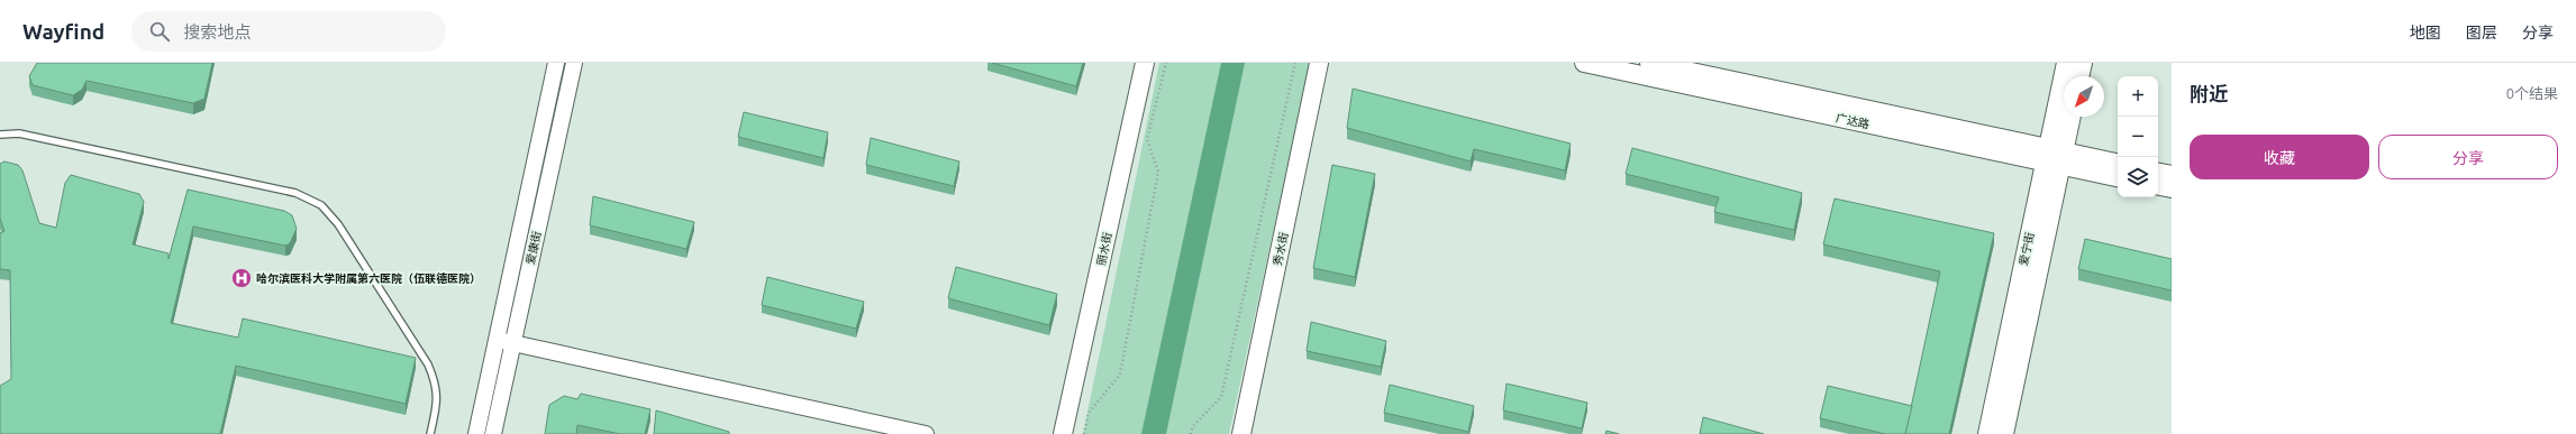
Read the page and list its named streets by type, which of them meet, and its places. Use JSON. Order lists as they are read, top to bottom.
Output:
{
  "streets": {
    "main road": [
      "广达路",
      "丽水街",
      "秀水街",
      "爱宁街"
    ],
    "street": ["爱康街"]
  },
  "crossings": [
    ["广达路", "爱宁街"]
  ],
  "places": {
    "hospital": ["哈尔滨医科大学附属第六医院（伍联德医院）"]
  },
  "north": "bottom left",
  "page": {
    "header": "Wayfind",
    "search": "搜索地点",
    "nav": ["地图", "图层", "分享"],
    "heading": ["附近", "0个结果"],
    "map_buttons": ["+", "−"],
    "buttons": ["收藏", "分享"]
  }
}
